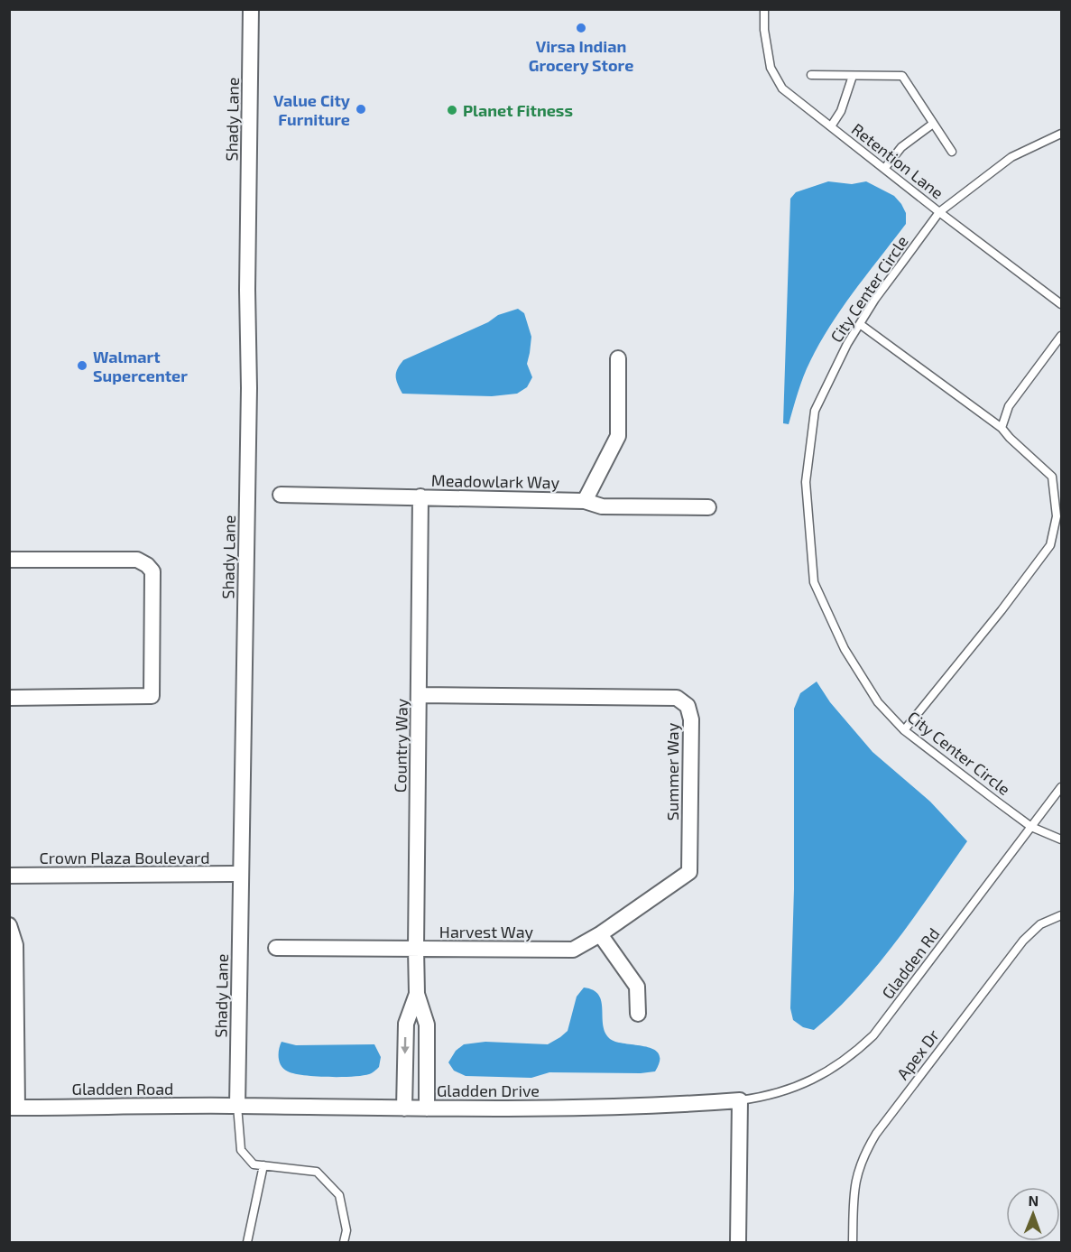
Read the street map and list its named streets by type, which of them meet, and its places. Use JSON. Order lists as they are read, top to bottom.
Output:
{
  "streets": {
    "street": [
      "Shady Lane",
      "Meadowlark Way",
      "Country Way",
      "Summer Way",
      "Crown Plaza Boulevard",
      "Harvest Way",
      "Gladden Road",
      "Gladden Drive"
    ],
    "lane": [
      "Retention Lane",
      "City Center Circle",
      "Gladden Rd",
      "Apex Dr"
    ]
  },
  "crossings": [
    ["Shady Lane", "Crown Plaza Boulevard"],
    ["Shady Lane", "Gladden Road"],
    ["Shady Lane", "Gladden Drive"],
    ["Retention Lane", "City Center Circle"],
    ["City Center Circle", "Gladden Rd"],
    ["Meadowlark Way", "Country Way"],
    ["Country Way", "Summer Way"],
    ["Country Way", "Harvest Way"],
    ["Summer Way", "Harvest Way"],
    ["Gladden Rd", "Gladden Drive"],
    ["Gladden Road", "Gladden Drive"]
  ],
  "places": [
    "Virsa Indian Grocery Store",
    "Value City Furniture",
    "Planet Fitness",
    "Walmart Supercenter"
  ],
  "north": "top"
}
